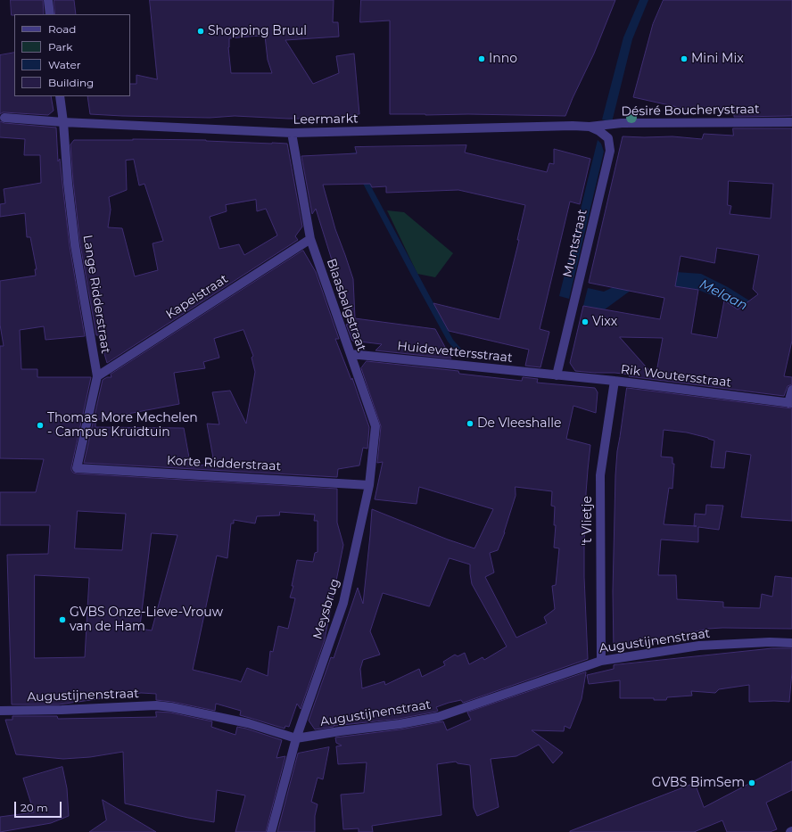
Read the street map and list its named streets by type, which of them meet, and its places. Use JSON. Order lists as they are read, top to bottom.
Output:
{
  "streets": {
    "street": [
      "Désiré Boucherystraat",
      "Leermarkt",
      "Muntstraat",
      "Lange Ridderstraat",
      "Kapelstraat",
      "Blaasbalgstraat",
      "Huidevettersstraat",
      "Rik Woutersstraat",
      "Korte Ridderstraat",
      "'t Vlietje",
      "Meysbrug",
      "Augustijnenstraat"
    ]
  },
  "crossings": [
    ["Désiré Boucherystraat", "Leermarkt"],
    ["Désiré Boucherystraat", "Muntstraat"],
    ["Leermarkt", "Muntstraat"],
    ["Leermarkt", "Lange Ridderstraat"],
    ["Leermarkt", "Blaasbalgstraat"],
    ["Muntstraat", "Huidevettersstraat"],
    ["Muntstraat", "Rik Woutersstraat"],
    ["Lange Ridderstraat", "Kapelstraat"],
    ["Lange Ridderstraat", "Korte Ridderstraat"],
    ["Kapelstraat", "Blaasbalgstraat"],
    ["Blaasbalgstraat", "Huidevettersstraat"],
    ["Blaasbalgstraat", "Korte Ridderstraat"],
    ["Blaasbalgstraat", "Meysbrug"],
    ["Huidevettersstraat", "Rik Woutersstraat"],
    ["Rik Woutersstraat", "'t Vlietje"],
    ["Korte Ridderstraat", "Meysbrug"],
    ["'t Vlietje", "Augustijnenstraat"],
    ["Meysbrug", "Augustijnenstraat"]
  ],
  "water": ["Melaan"],
  "places": [
    "Shopping Bruul",
    "Inno",
    "Mini Mix",
    "Vixx",
    "De Vleeshalle",
    "Thomas More Mechelen - Campus Kruidtuin",
    "GVBS Onze-Lieve-Vrouw van de Ham",
    "GVBS BimSem"
  ],
  "legend": [
    "Road",
    "Park",
    "Water",
    "Building"
  ],
  "scale_bar": "20 m"
}
